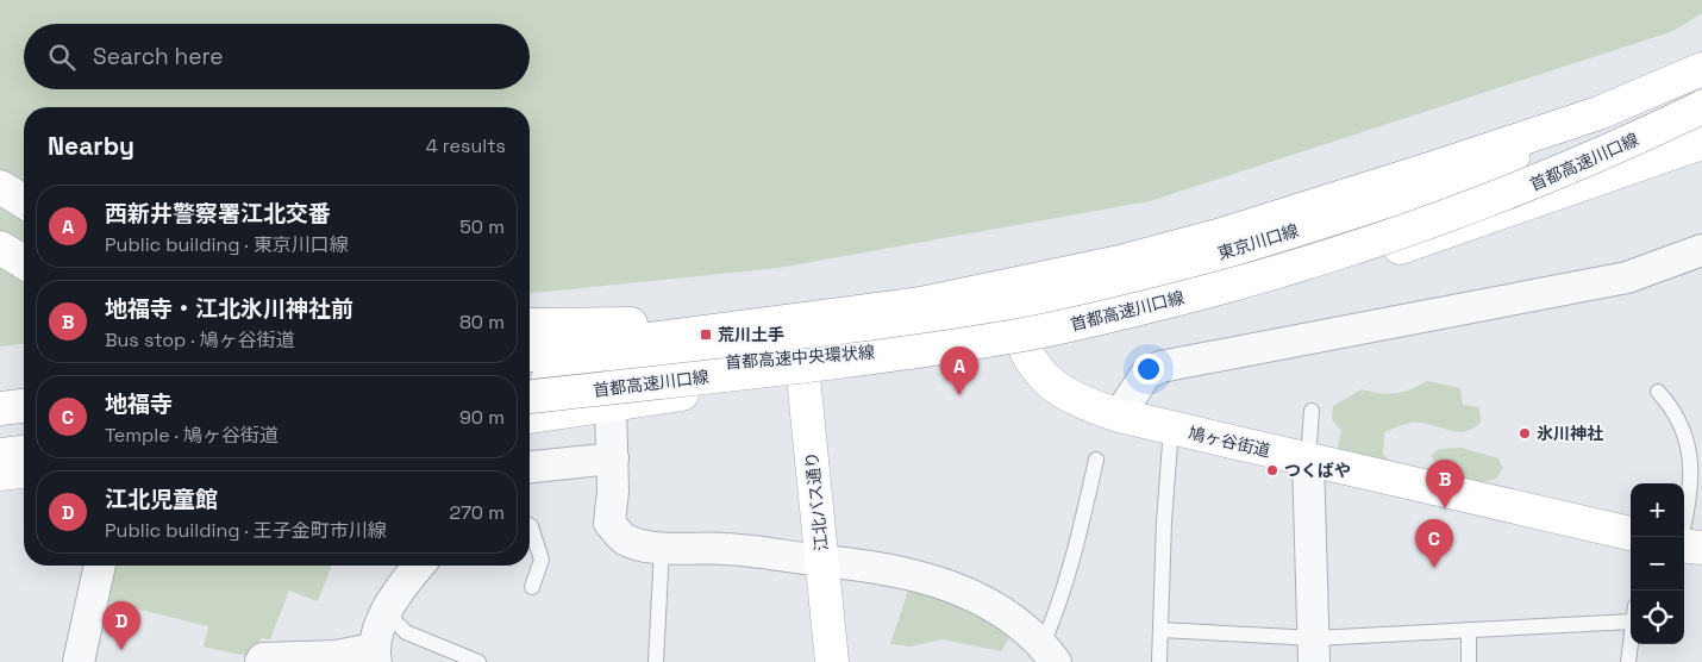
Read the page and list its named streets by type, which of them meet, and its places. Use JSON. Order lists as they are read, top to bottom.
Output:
{
  "streets": {
    "main road": [
      "首都高速川口線",
      "東京川口線",
      "首都高速中央環状線",
      "鳩ヶ谷街道",
      "江北バス通り"
    ]
  },
  "crossings": [
    ["首都高速川口線", "首都高速中央環状線"],
    ["東京川口線", "鳩ヶ谷街道"],
    ["東京川口線", "江北バス通り"]
  ],
  "places": {
    "transit": ["荒川土手"],
    "other": ["氷川神社", "つくばや"]
  },
  "page": {
    "search": "Search here",
    "heading": ["Nearby", "4 results"],
    "list": [
      {
        "mark": "A",
        "name": "西新井警察署江北交番",
        "note": "Public building · 東京川口線",
        "value": "50 m"
      },
      {
        "mark": "B",
        "name": "地福寺・江北氷川神社前",
        "note": "Bus stop · 鳩ヶ谷街道",
        "value": "80 m"
      },
      {
        "mark": "C",
        "name": "地福寺",
        "note": "Temple · 鳩ヶ谷街道",
        "value": "90 m"
      },
      {
        "mark": "D",
        "name": "江北児童館",
        "note": "Public building · 王子金町市川線",
        "value": "270 m"
      }
    ],
    "pins": [
      "A",
      "B",
      "C",
      "D"
    ],
    "map_buttons": ["+", "−"]
  }
}
